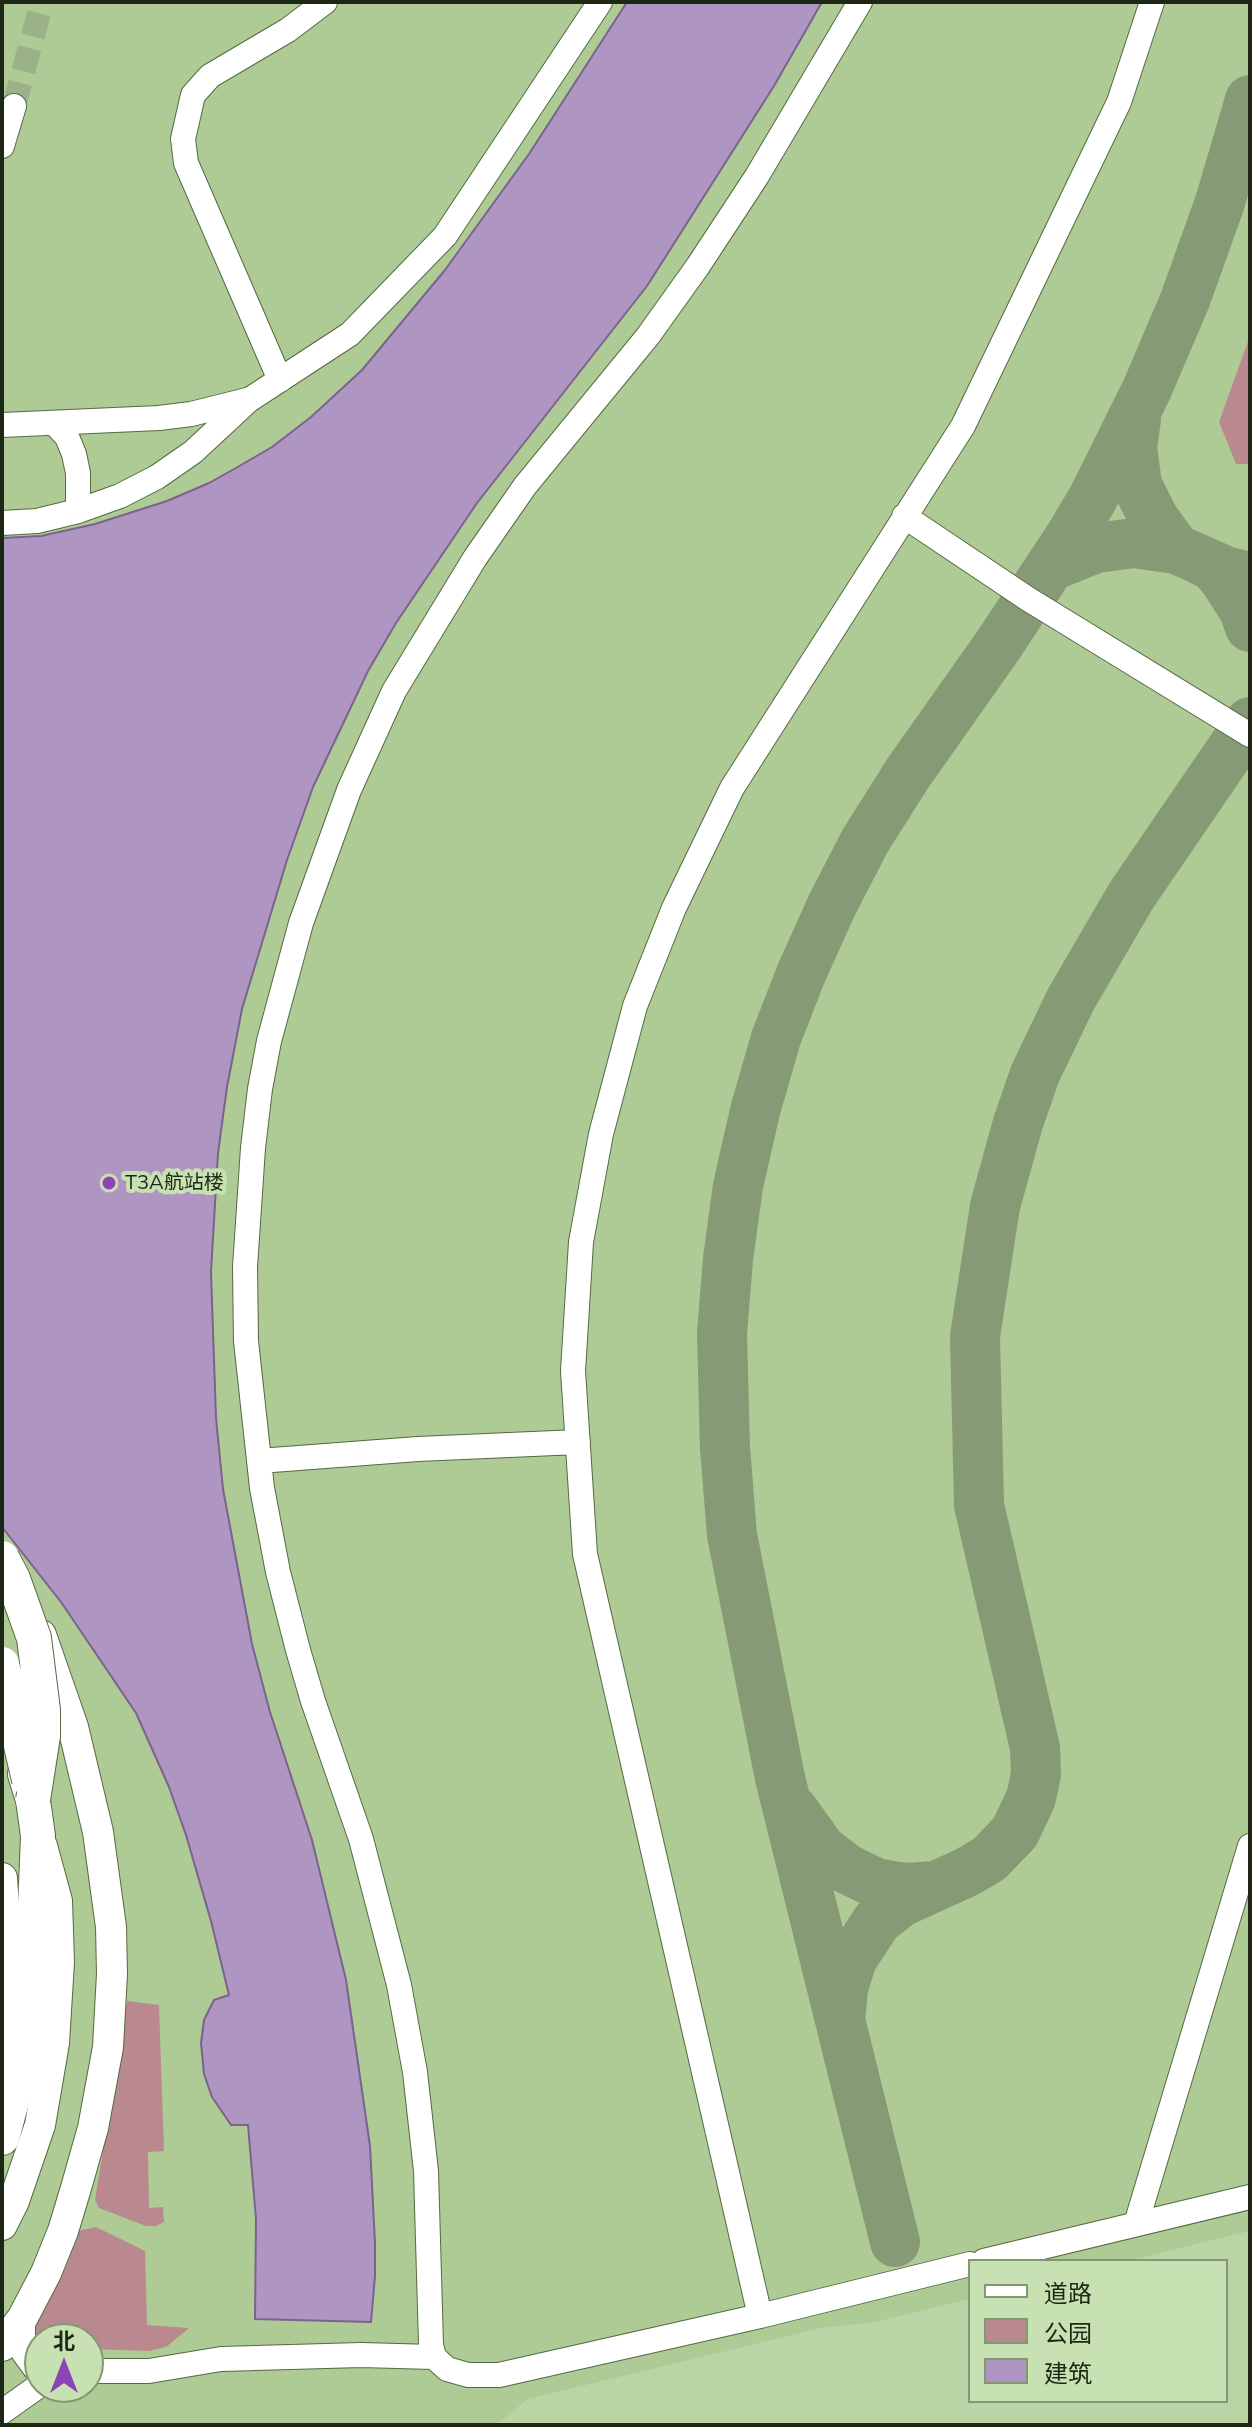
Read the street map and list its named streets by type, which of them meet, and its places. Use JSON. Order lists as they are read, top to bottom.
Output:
{
  "places": ["T3A航站楼"],
  "legend": ["道路", "公园", "建筑"],
  "north": "top"
}
